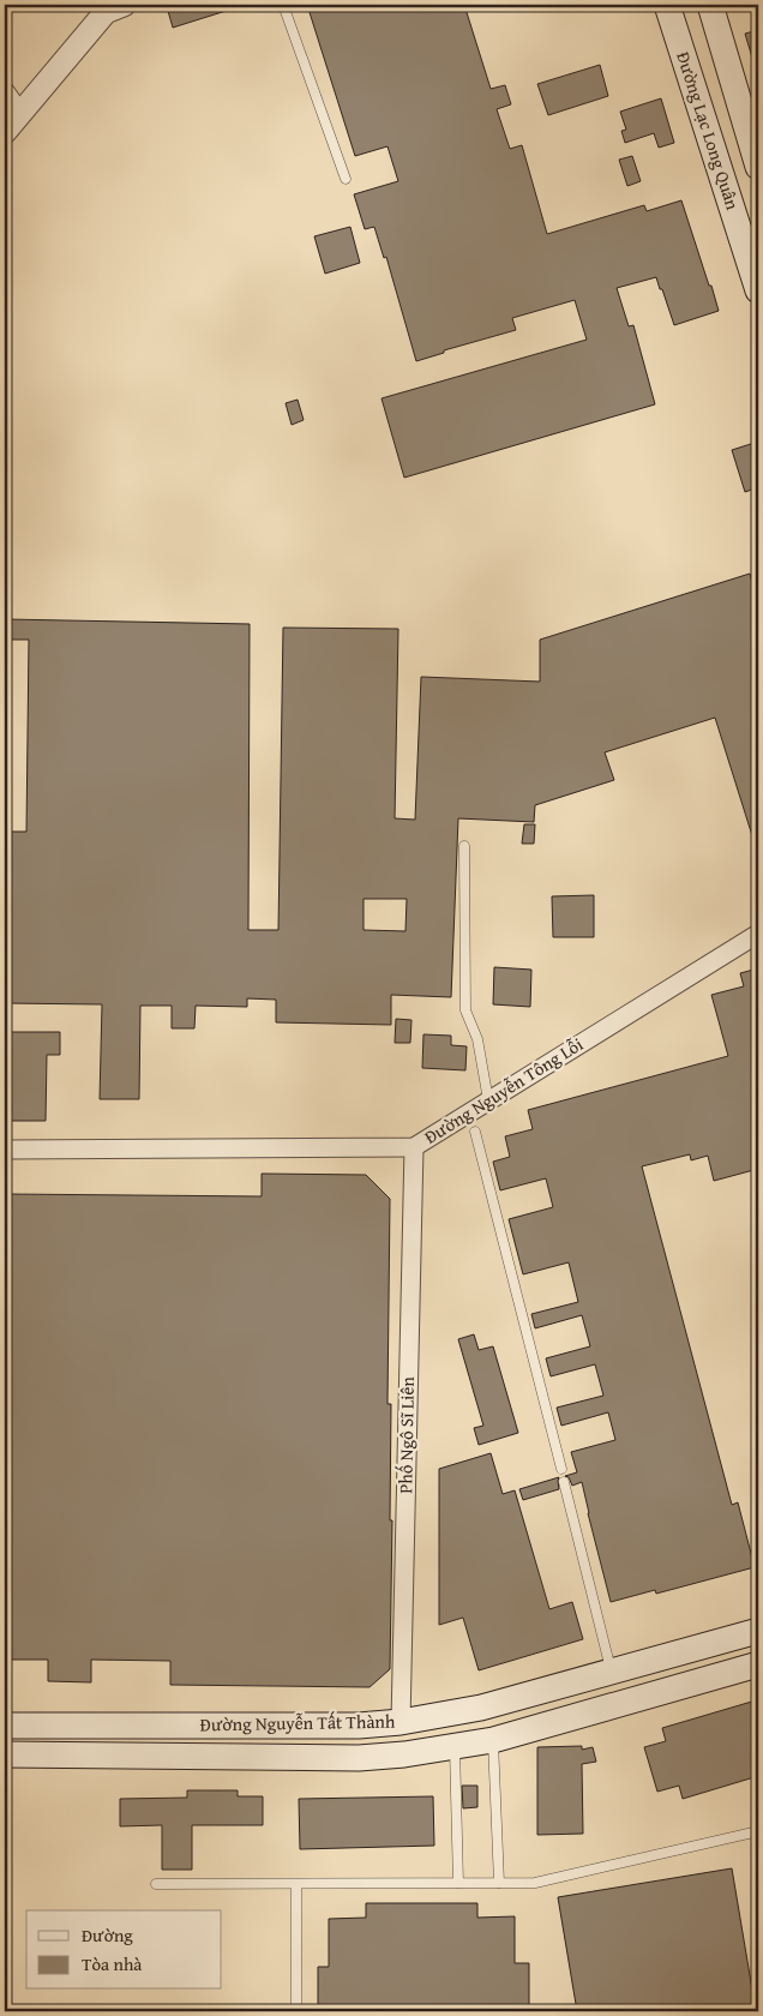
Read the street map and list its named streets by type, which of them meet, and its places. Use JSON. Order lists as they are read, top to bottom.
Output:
{
  "streets": {
    "main road": ["Đường Lạc Long Quân", "Đường Nguyễn Tất Thành"],
    "street": ["Đường Nguyễn Tông Lỗi", "Phố Ngô Sĩ Liên"]
  },
  "crossings": [
    ["Đường Nguyễn Tông Lỗi", "Phố Ngô Sĩ Liên"],
    ["Phố Ngô Sĩ Liên", "Đường Nguyễn Tất Thành"]
  ],
  "legend": ["Đường", "Tòa nhà"]
}
